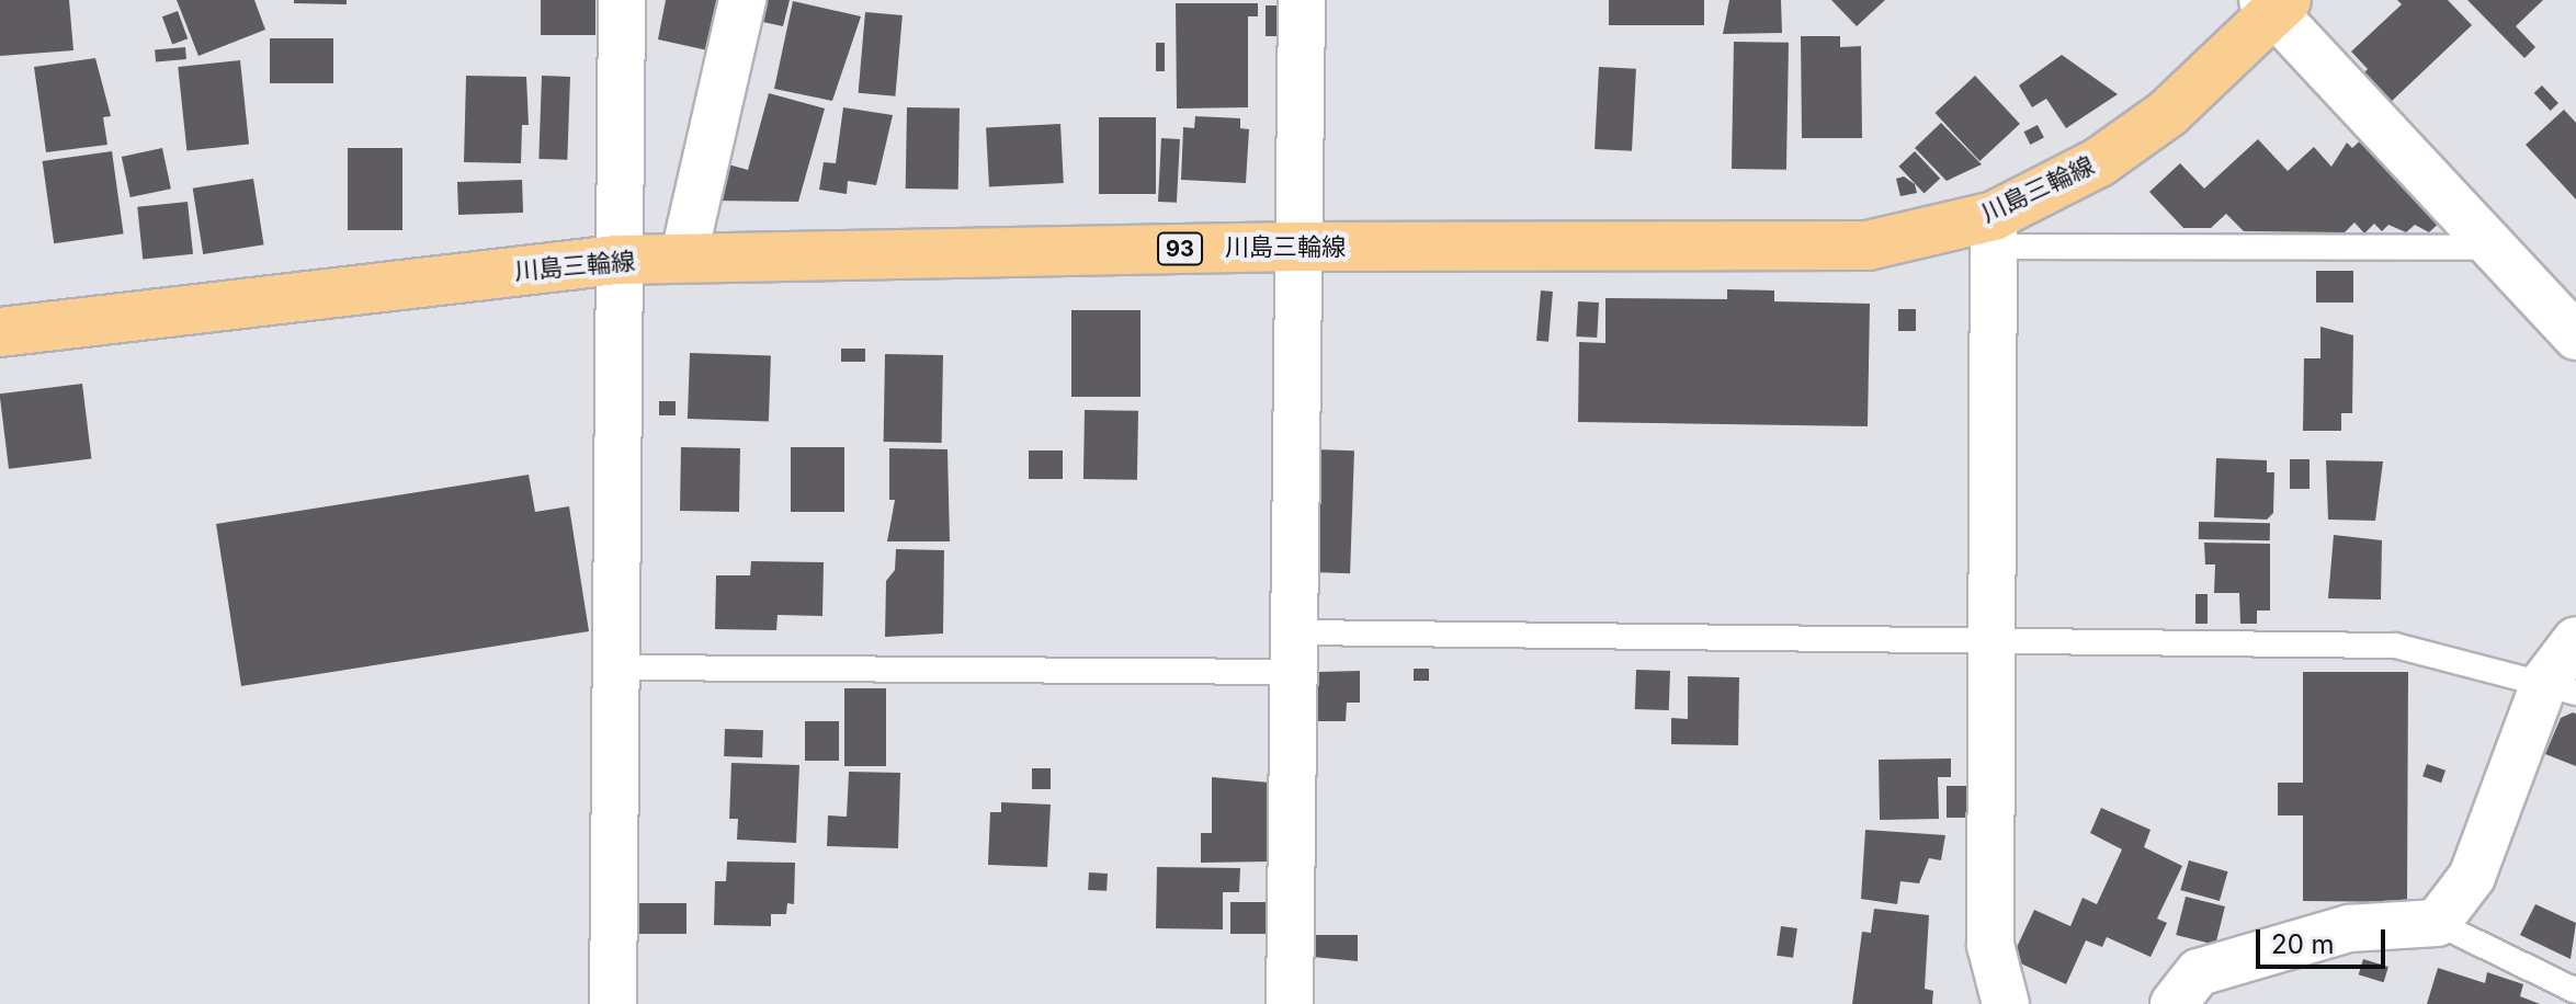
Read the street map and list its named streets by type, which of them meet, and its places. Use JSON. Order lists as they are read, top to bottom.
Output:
{
  "streets": {
    "main road": ["川島三輪線", "93"]
  },
  "scale_bar": "20 m"
}
